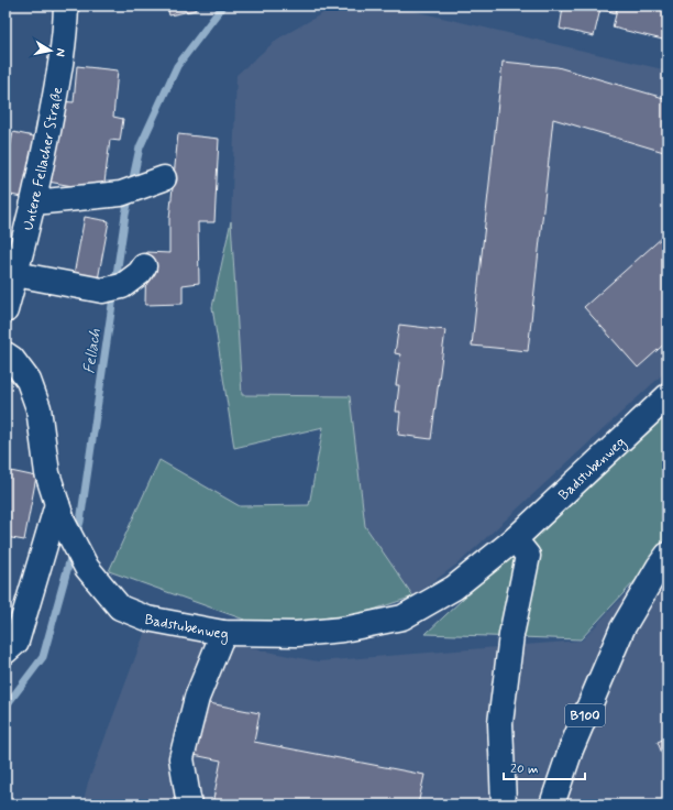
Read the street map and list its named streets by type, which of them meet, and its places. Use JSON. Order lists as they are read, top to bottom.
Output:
{
  "streets": {
    "street": ["Untere Fellacher Straße", "Badstubenweg", "B100"]
  },
  "water": ["Fellach"],
  "scale_bar": "20 m",
  "north": "right"
}
